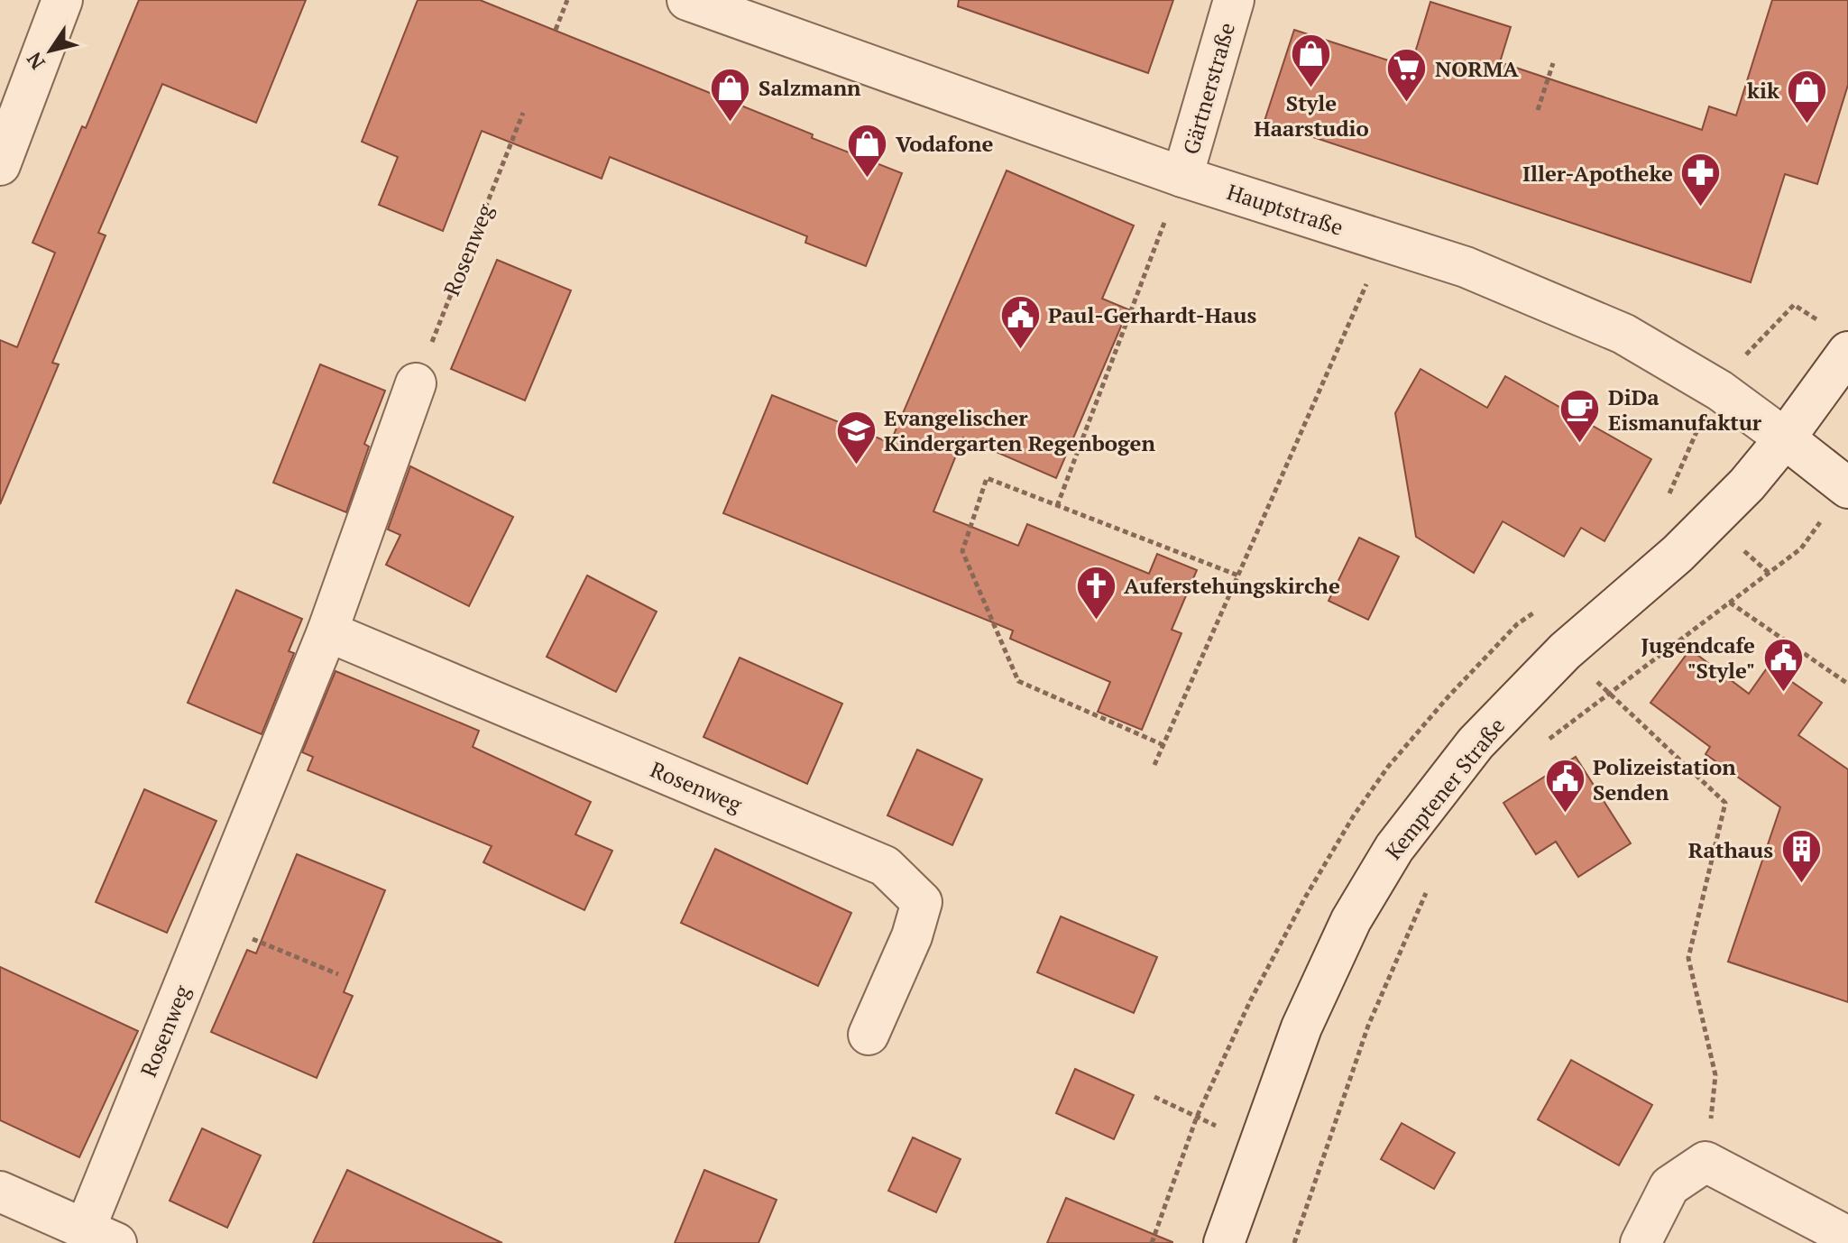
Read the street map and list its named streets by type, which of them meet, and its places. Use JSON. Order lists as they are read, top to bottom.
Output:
{
  "streets": {
    "street": [
      "Gärtnerstraße",
      "Hauptstraße",
      "Rosenweg",
      "Kemptener Straße"
    ]
  },
  "crossings": [
    ["Gärtnerstraße", "Hauptstraße"],
    ["Hauptstraße", "Kemptener Straße"]
  ],
  "places": {
    "shop": [
      "Style Haarstudio",
      "Salzmann",
      "kik",
      "Vodafone"
    ],
    "supermarket": ["NORMA"],
    "pharmacy": ["Iller-Apotheke"],
    "public building": ["Paul-Gerhardt-Haus", "Jugendcafe \"Style\"", "Polizeistation Senden"],
    "cafe": ["DiDa Eismanufaktur"],
    "school or university": ["Evangelischer Kindergarten Regenbogen"],
    "church": ["Auferstehungskirche"],
    "building": ["Rathaus"]
  },
  "north": "bottom left"
}
